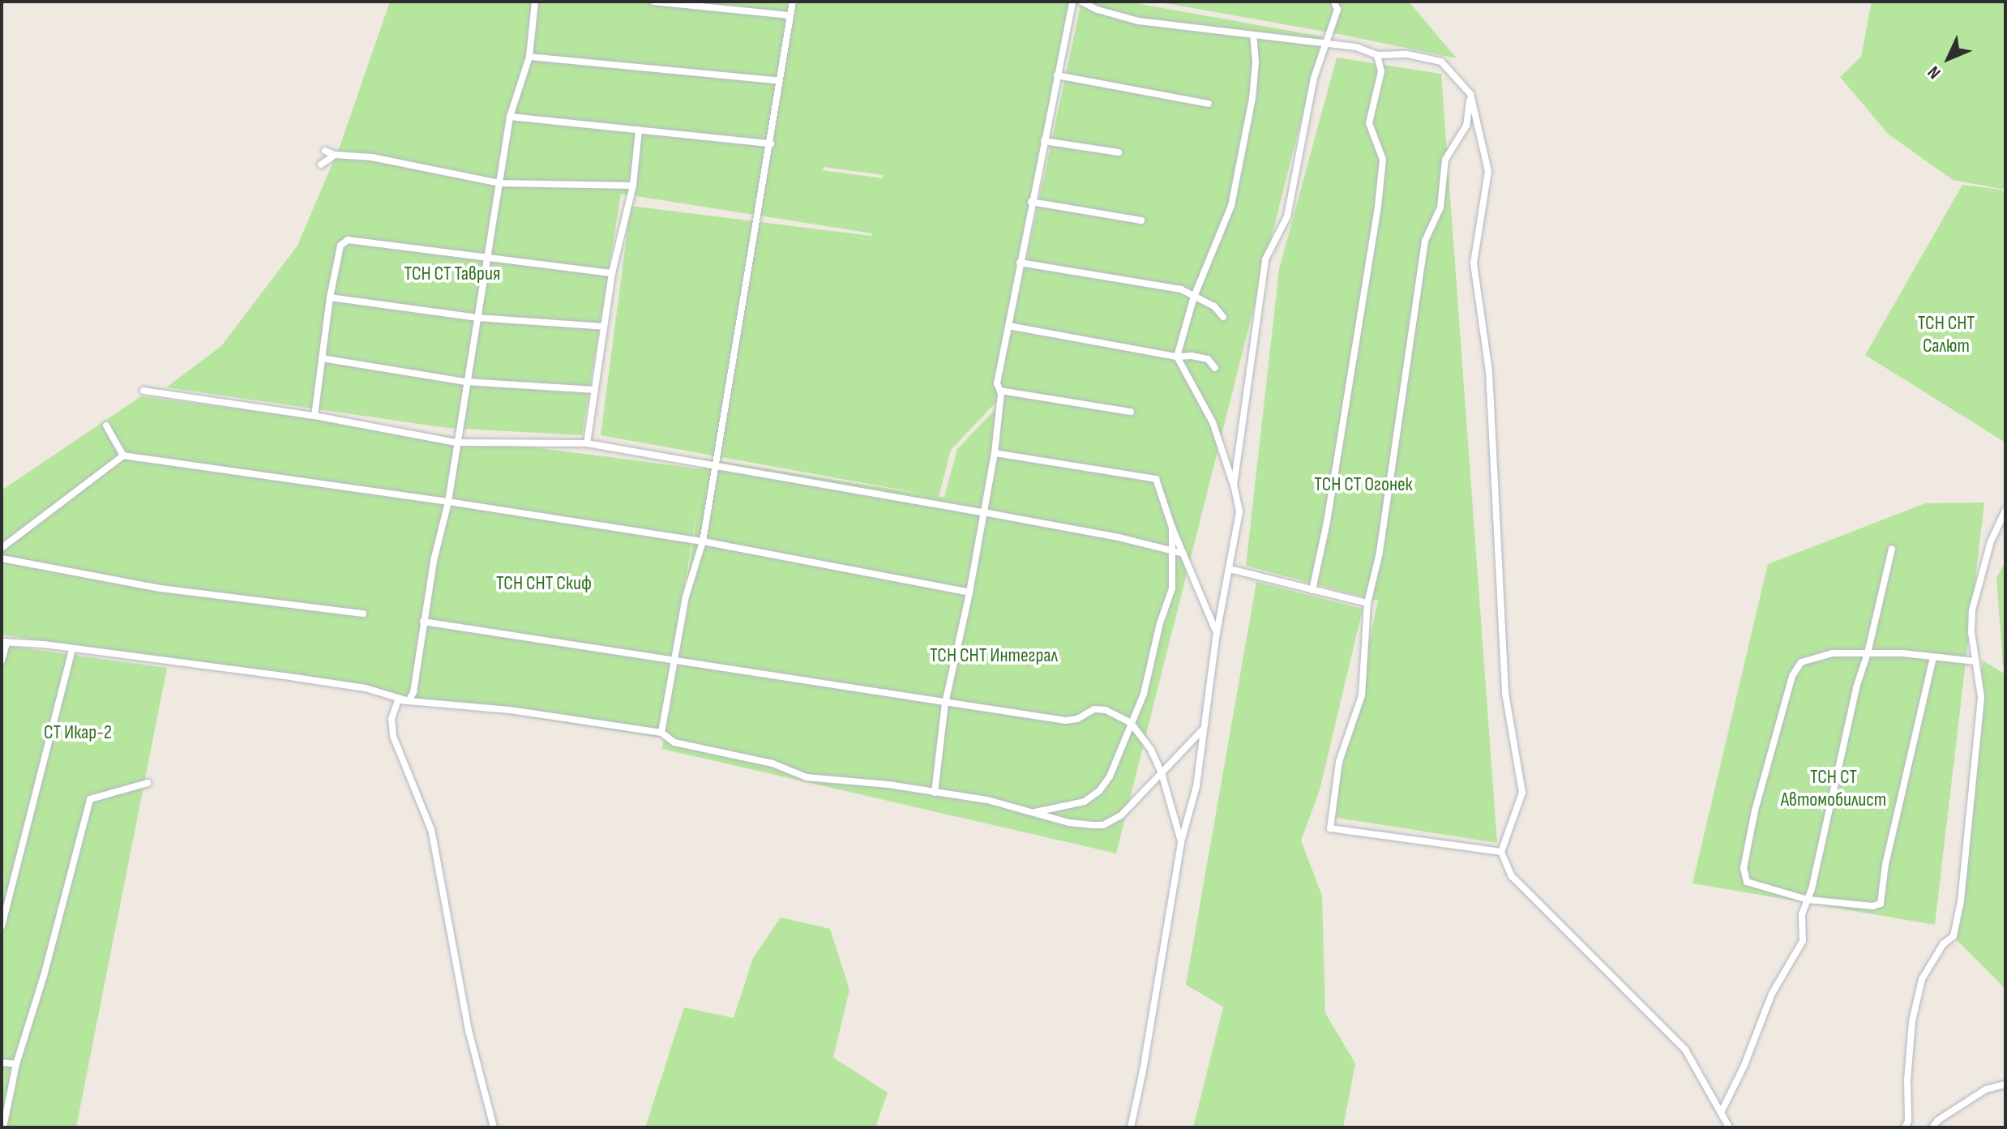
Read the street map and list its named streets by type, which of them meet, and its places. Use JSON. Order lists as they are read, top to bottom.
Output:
{
  "parks": [
    "ТСН СТ Таврия",
    "ТСН СНТ Салют",
    "ТСН СТ Огонек",
    "ТСН СНТ Скиф",
    "ТСН СНТ Интеграл",
    "СТ Икар-2",
    "ТСН СТ Автомобилист"
  ],
  "north": "bottom left"
}
